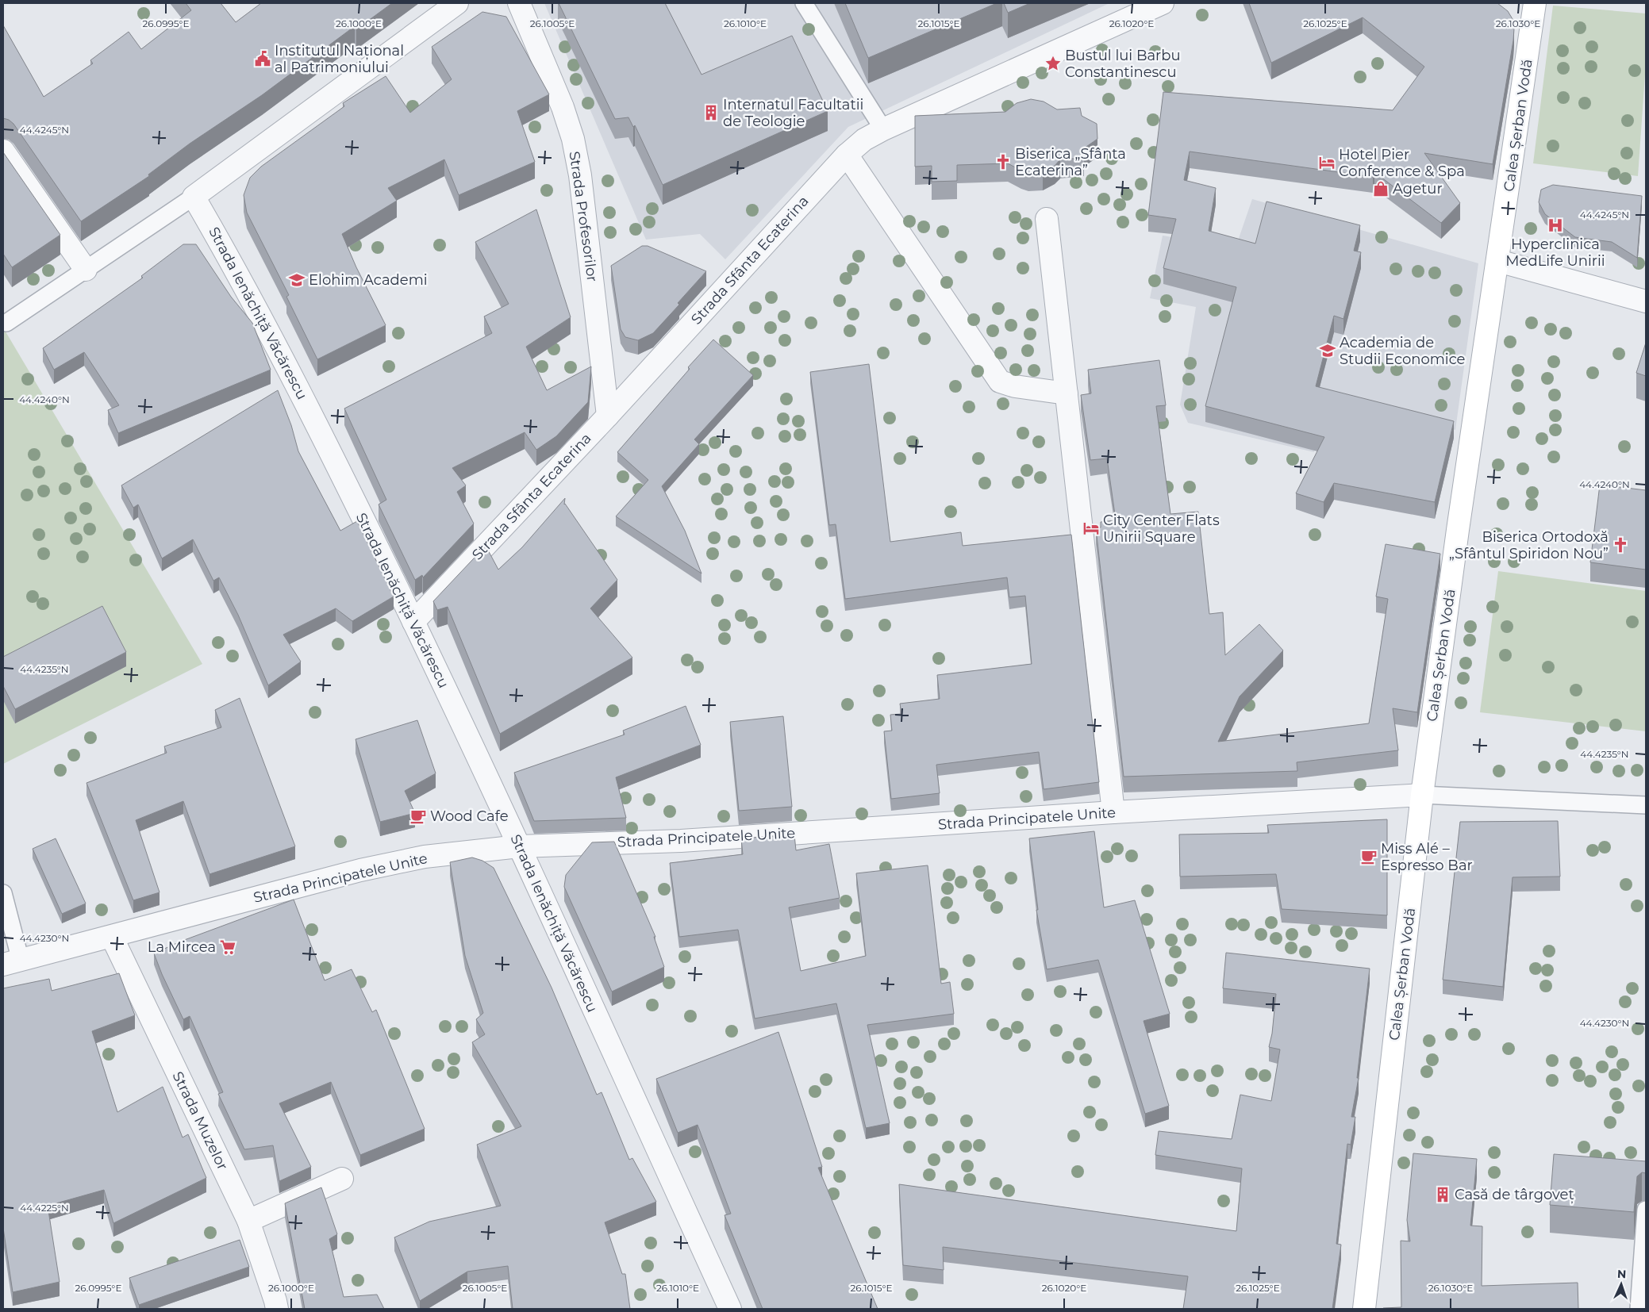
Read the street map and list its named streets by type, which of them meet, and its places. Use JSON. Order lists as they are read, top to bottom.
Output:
{
  "streets": {
    "street": [
      "Calea Șerban Vodă",
      "Strada Profesorilor",
      "Strada Sfânta Ecaterina",
      "Strada Ienăchiță Văcărescu",
      "Strada Principatele Unite",
      "Strada Muzelor"
    ]
  },
  "crossings": [
    ["Calea Șerban Vodă", "Strada Principatele Unite"],
    ["Strada Profesorilor", "Strada Sfânta Ecaterina"],
    ["Strada Sfânta Ecaterina", "Strada Ienăchiță Văcărescu"],
    ["Strada Ienăchiță Văcărescu", "Strada Principatele Unite"],
    ["Strada Principatele Unite", "Strada Muzelor"]
  ],
  "places": {
    "public building": ["Institutul Național al Patrimoniului"],
    "place": ["Bustul lui Barbu Constantinescu"],
    "building": ["Internatul Facultatii de Teologie", "Casă de târgoveț"],
    "church": ["Biserica „Sfânta Ecaterina”", "Biserica Ortodoxă „Sfântul Spiridon Nou”"],
    "hotel": ["Hotel Pier Conference & Spa", "City Center Flats Unirii Square"],
    "shop": ["Agetur"],
    "hospital": ["Hyperclinica MedLife Unirii"],
    "school or university": ["Elohim Academi", "Academia de Studii Economice"],
    "cafe": ["Wood Cafe", "Miss Alé – Espresso Bar"],
    "supermarket": ["La Mircea"]
  },
  "north": "top",
  "coordinates": [
    "26.1020°E",
    "26.1025°E",
    "26.1030°E",
    "26.0995°E",
    "26.1000°E",
    "26.1005°E",
    "26.1010°E",
    "26.1015°E",
    "44.4245°N",
    "44.4240°N",
    "44.4235°N",
    "44.4230°N",
    "44.4225°N"
  ]
}
